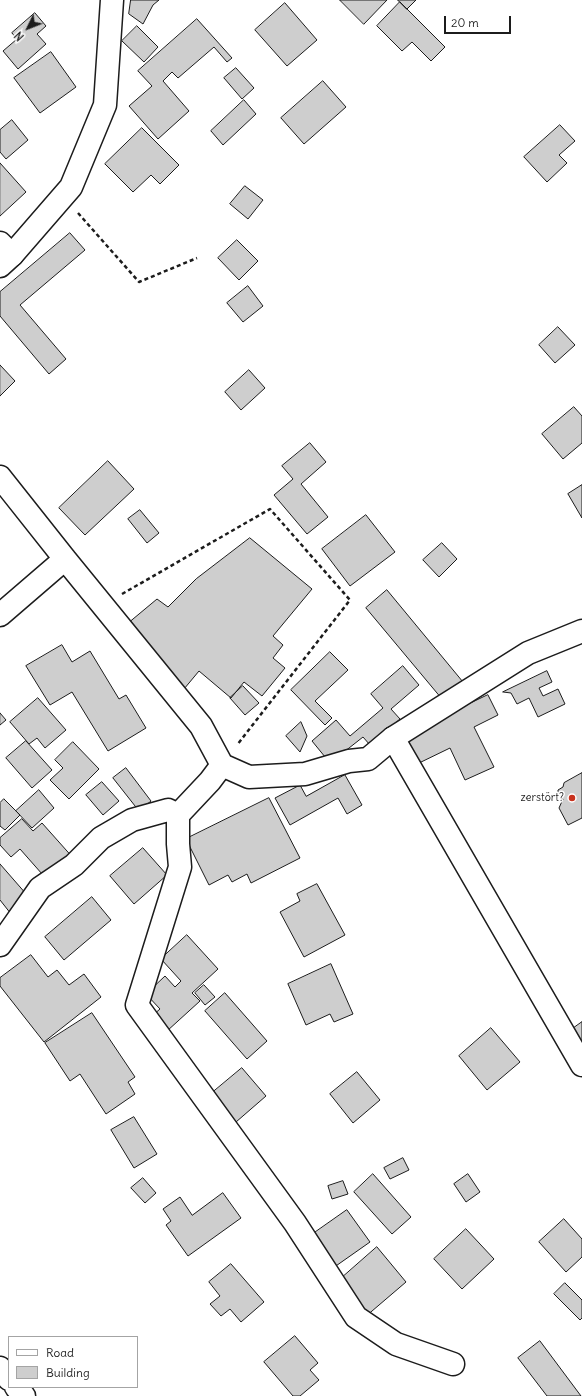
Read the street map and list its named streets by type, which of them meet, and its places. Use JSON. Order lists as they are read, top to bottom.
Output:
{
  "places": ["zerstört?"],
  "legend": ["Road", "Building"],
  "scale_bar": "20 m",
  "north": "bottom left"
}
